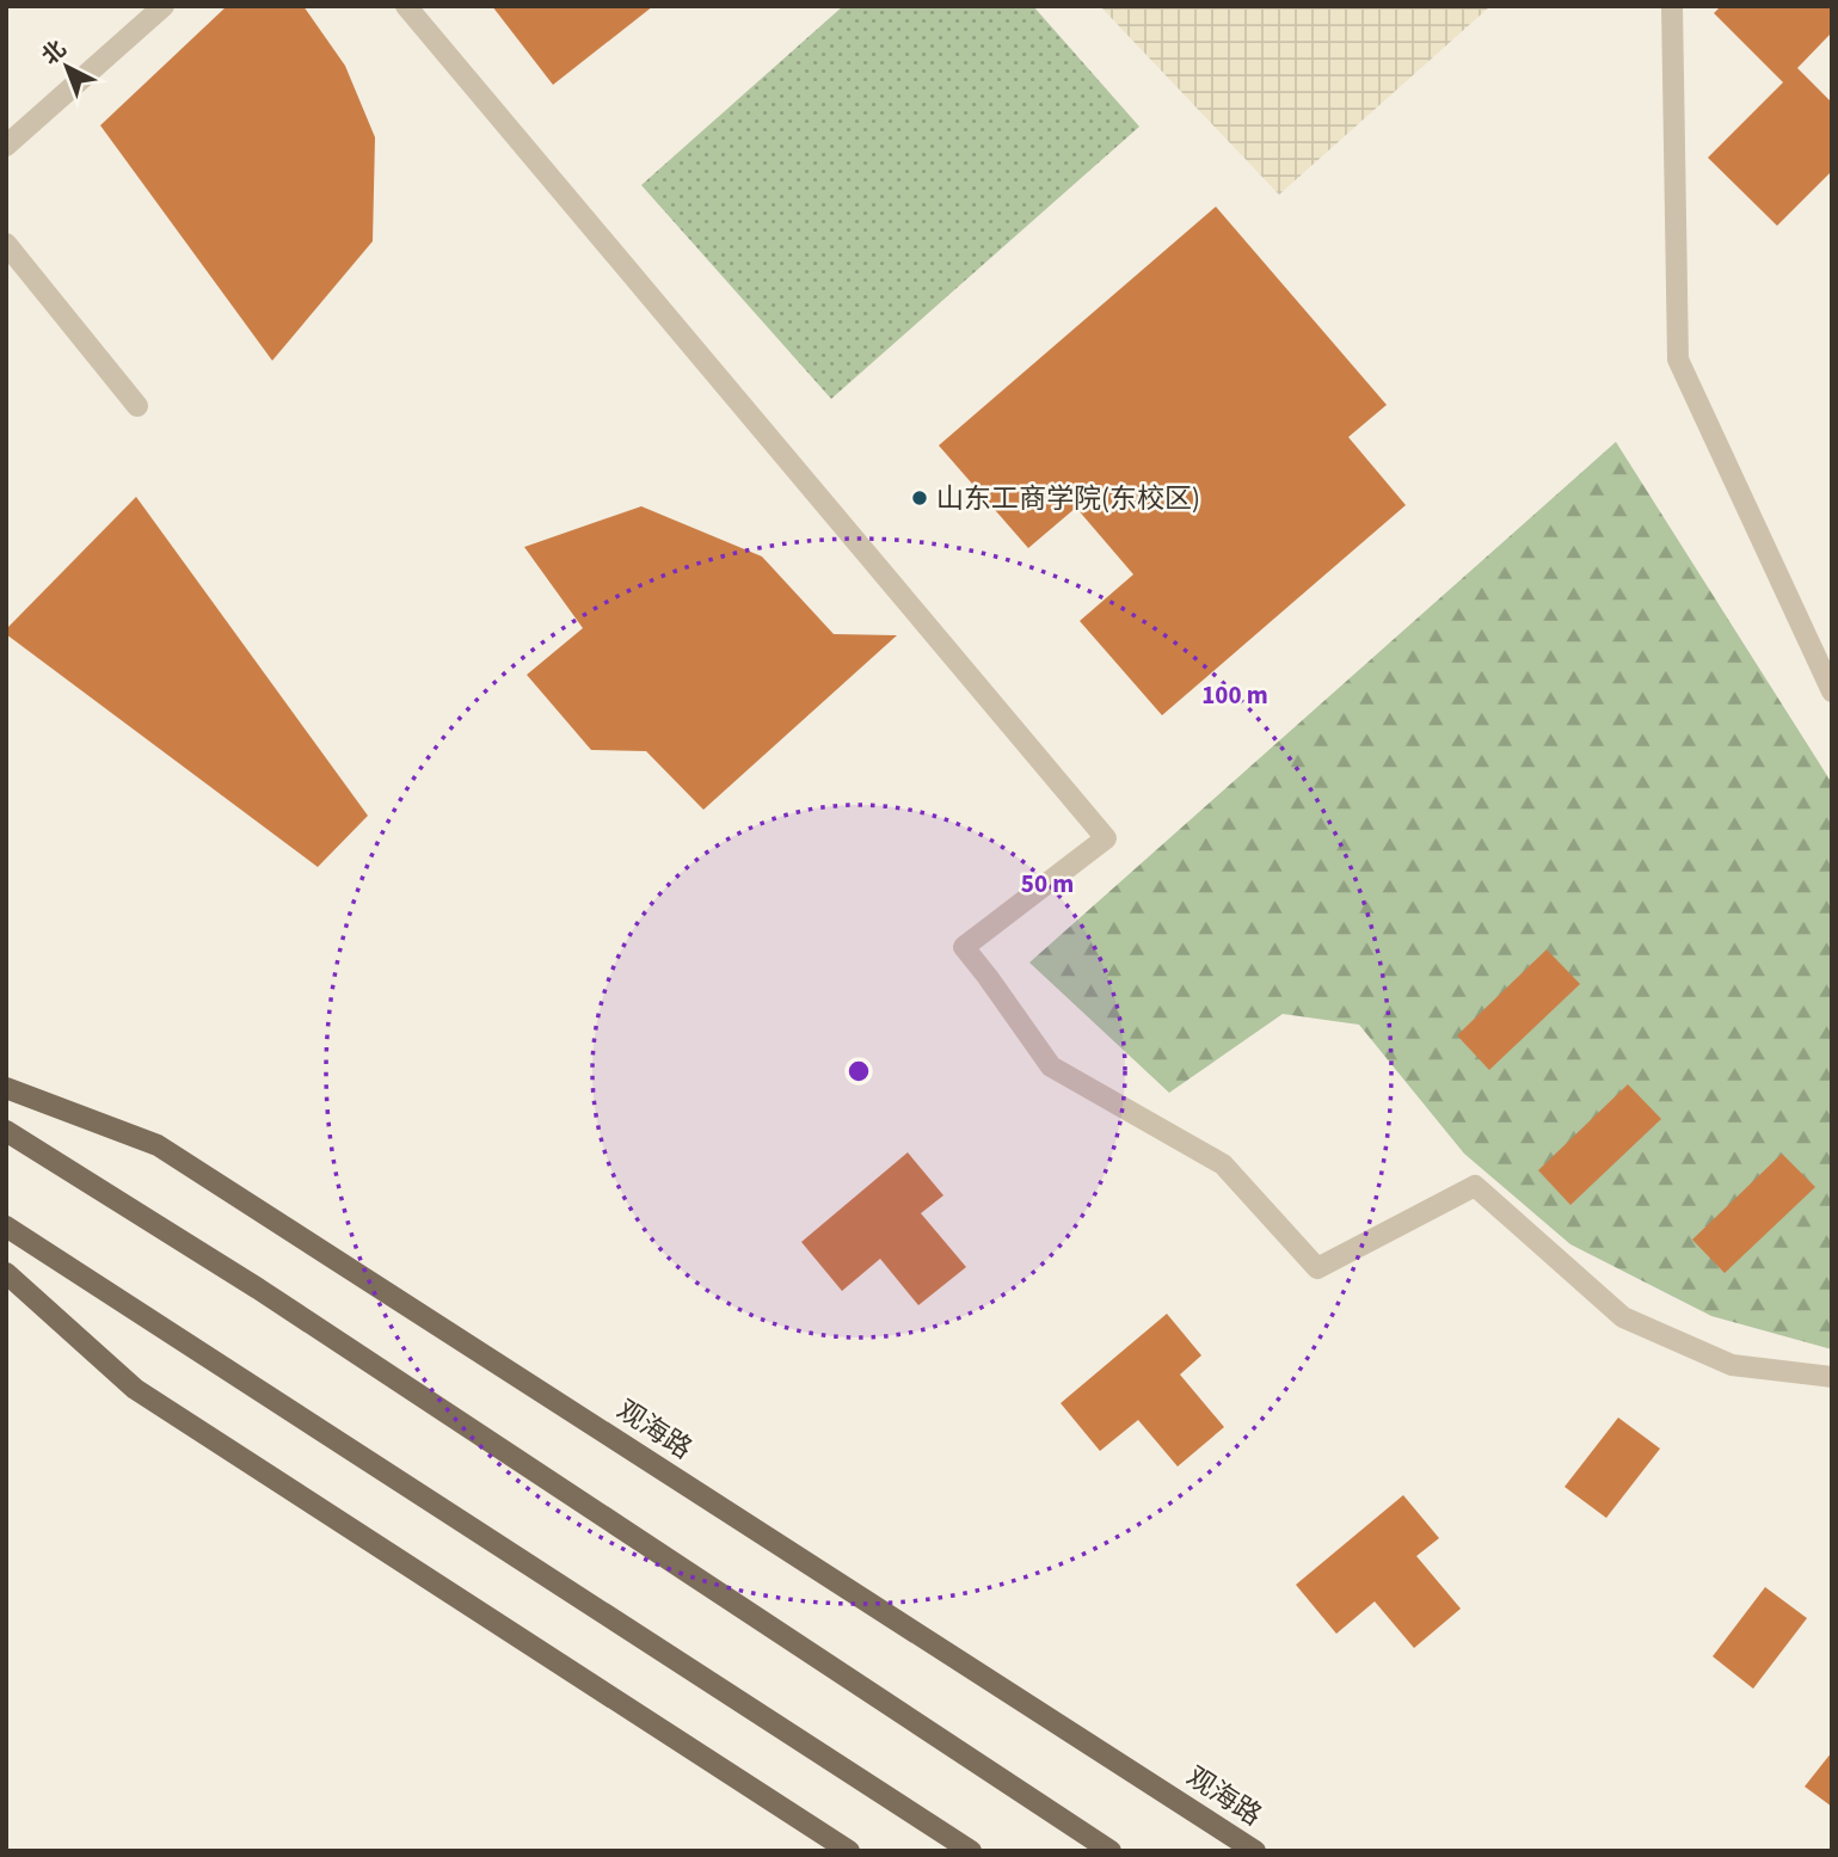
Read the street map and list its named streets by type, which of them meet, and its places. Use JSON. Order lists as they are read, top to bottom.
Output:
{
  "streets": {
    "main road": ["观海路"]
  },
  "places": ["山东工商学院(东校区)"],
  "north": "top left",
  "rings": ["100 m", "50 m"]
}
